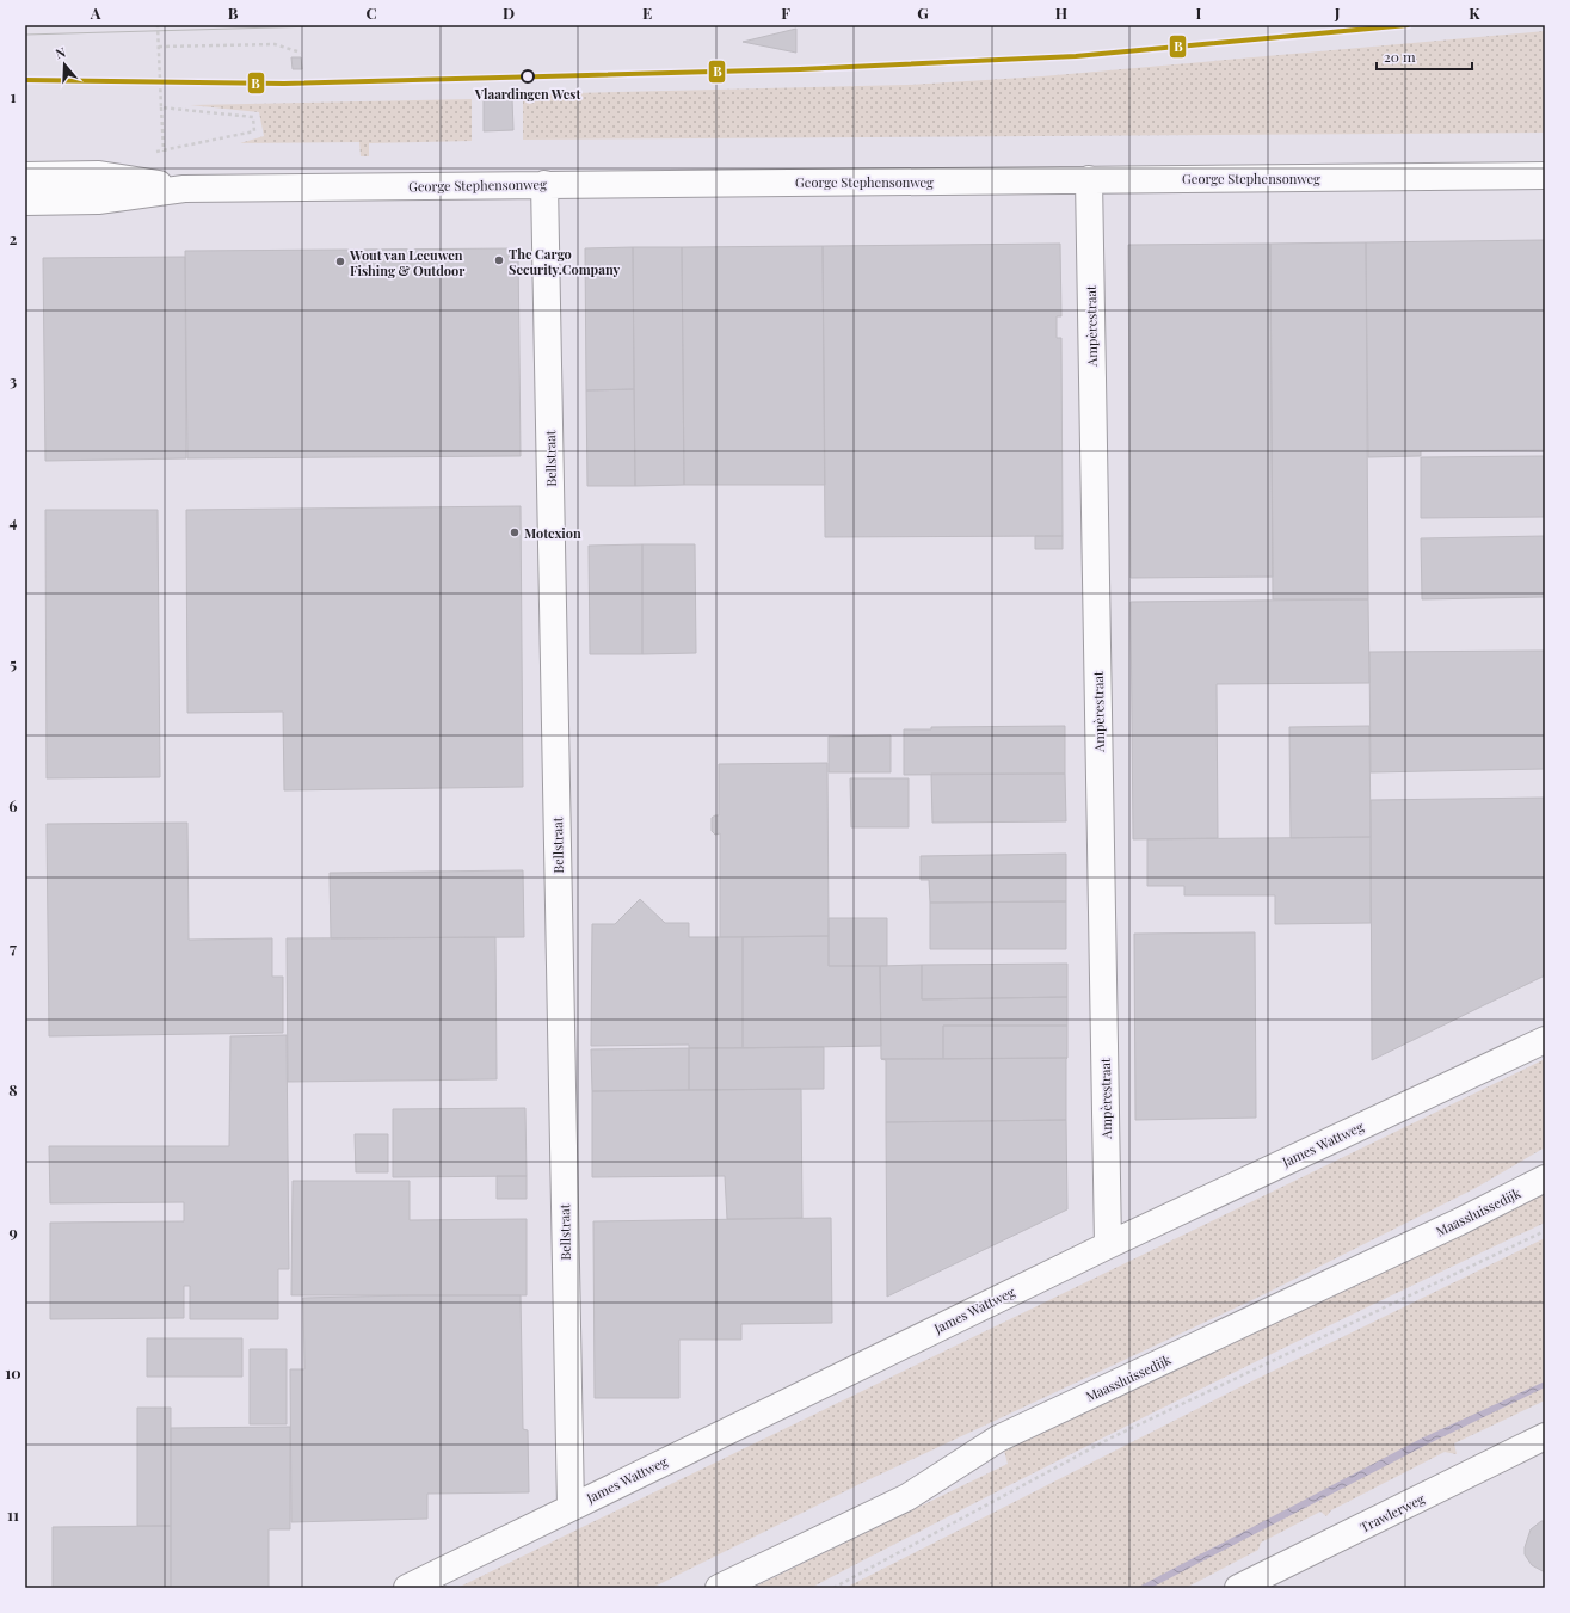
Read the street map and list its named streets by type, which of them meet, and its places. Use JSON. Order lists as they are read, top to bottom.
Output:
{
  "streets": {
    "street": [
      "George Stephensonweg",
      "Ampèrestraat",
      "Bellstraat",
      "James Wattweg",
      "Maassluissedijk",
      "Trawlerweg"
    ]
  },
  "crossings": [
    ["George Stephensonweg", "Ampèrestraat"],
    ["George Stephensonweg", "Bellstraat"],
    ["Ampèrestraat", "James Wattweg"],
    ["Bellstraat", "James Wattweg"]
  ],
  "places": [
    "Vlaardingen West",
    "The Cargo Security.Company",
    "Wout van Leeuwen Fishing & Outdoor",
    "Motexion"
  ],
  "lines": ["transit line B"],
  "scale_bar": "20 m",
  "north": "top",
  "grid": {
    "columns": [
      "A",
      "B",
      "C",
      "D",
      "E",
      "F",
      "G",
      "H",
      "I",
      "J",
      "K"
    ],
    "rows": [
      "1",
      "2",
      "3",
      "4",
      "5",
      "6",
      "7",
      "8",
      "9",
      "10",
      "11"
    ]
  }
}
